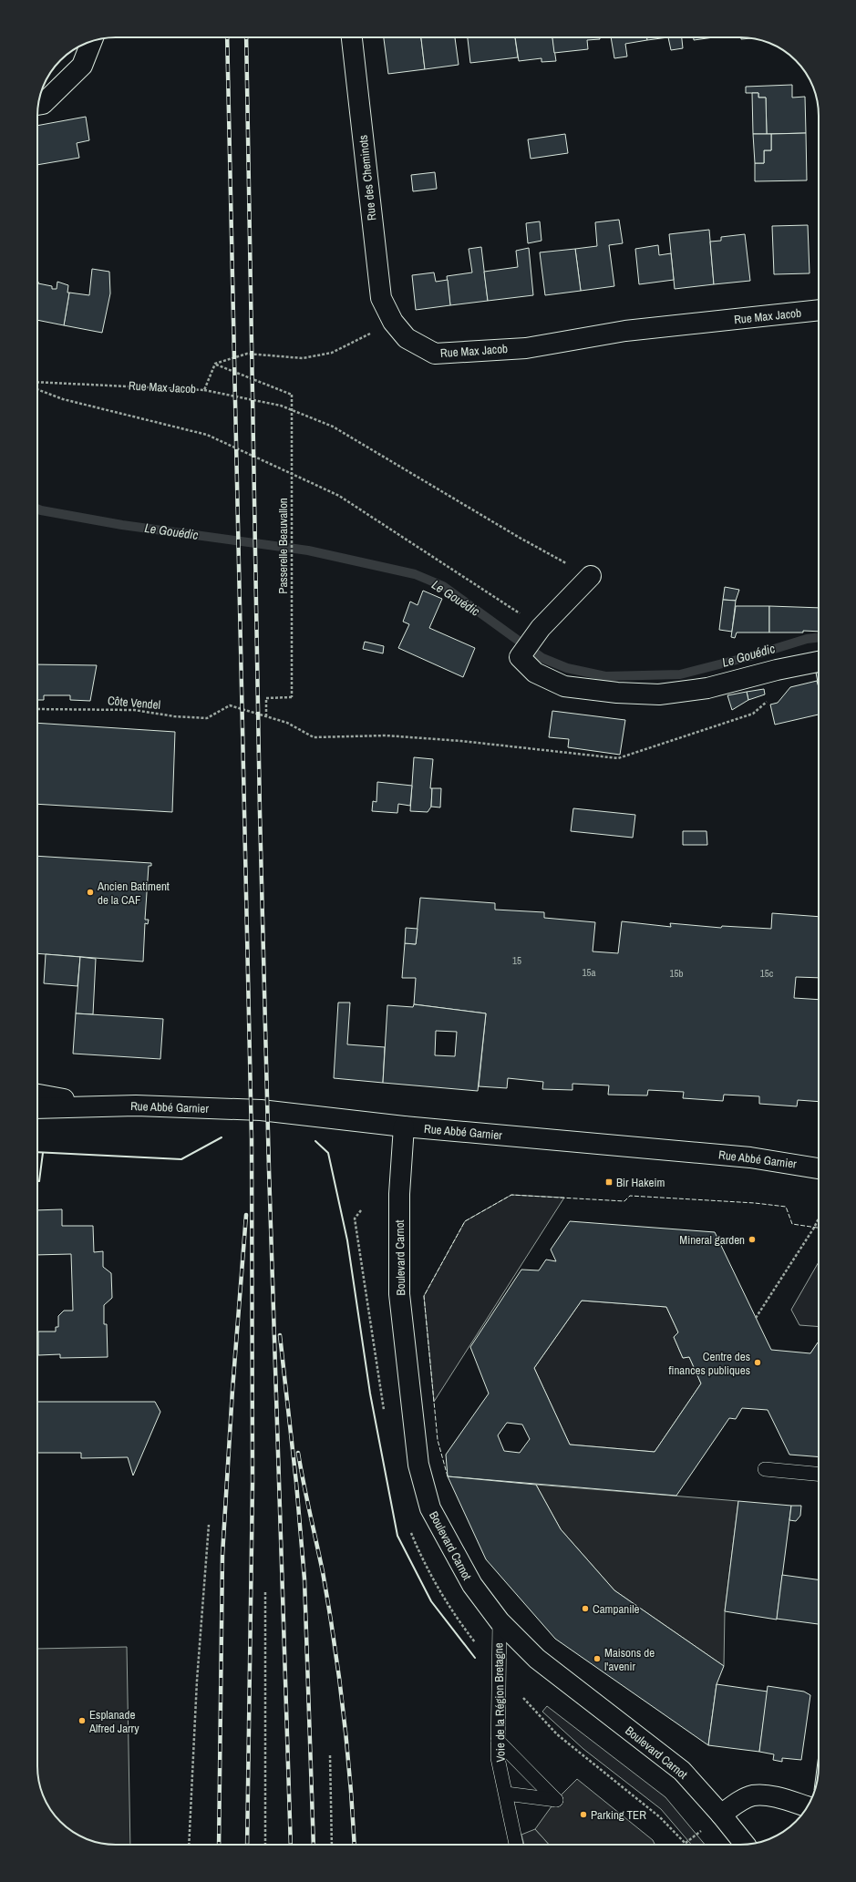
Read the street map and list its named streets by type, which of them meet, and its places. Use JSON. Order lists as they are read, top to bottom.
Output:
{
  "streets": {
    "street": [
      "Rue des Cheminots",
      "Rue Max Jacob",
      "Rue Abbé Garnier",
      "Boulevard Carnot"
    ],
    "lane": ["Voie de la Région Bretagne"],
    "path": ["Passerelle Beauvallon", "Côte Vendel"]
  },
  "crossings": [
    ["Rue des Cheminots", "Rue Max Jacob"],
    ["Rue Max Jacob", "Passerelle Beauvallon"],
    ["Passerelle Beauvallon", "Côte Vendel"],
    ["Rue Abbé Garnier", "Boulevard Carnot"],
    ["Boulevard Carnot", "Voie de la Région Bretagne"]
  ],
  "water": ["Le Gouédic"],
  "places": {
    "other": [
      "Ancien Batiment de la CAF",
      "Mineral garden",
      "Centre des finances publiques",
      "Campanile",
      "Maisons de l'avenir",
      "Esplanade Alfred Jarry",
      "Parking TER"
    ],
    "transit": ["Bir Hakeim"]
  },
  "house_numbers": [
    "15",
    "15a",
    "15b",
    "15c"
  ]
}
